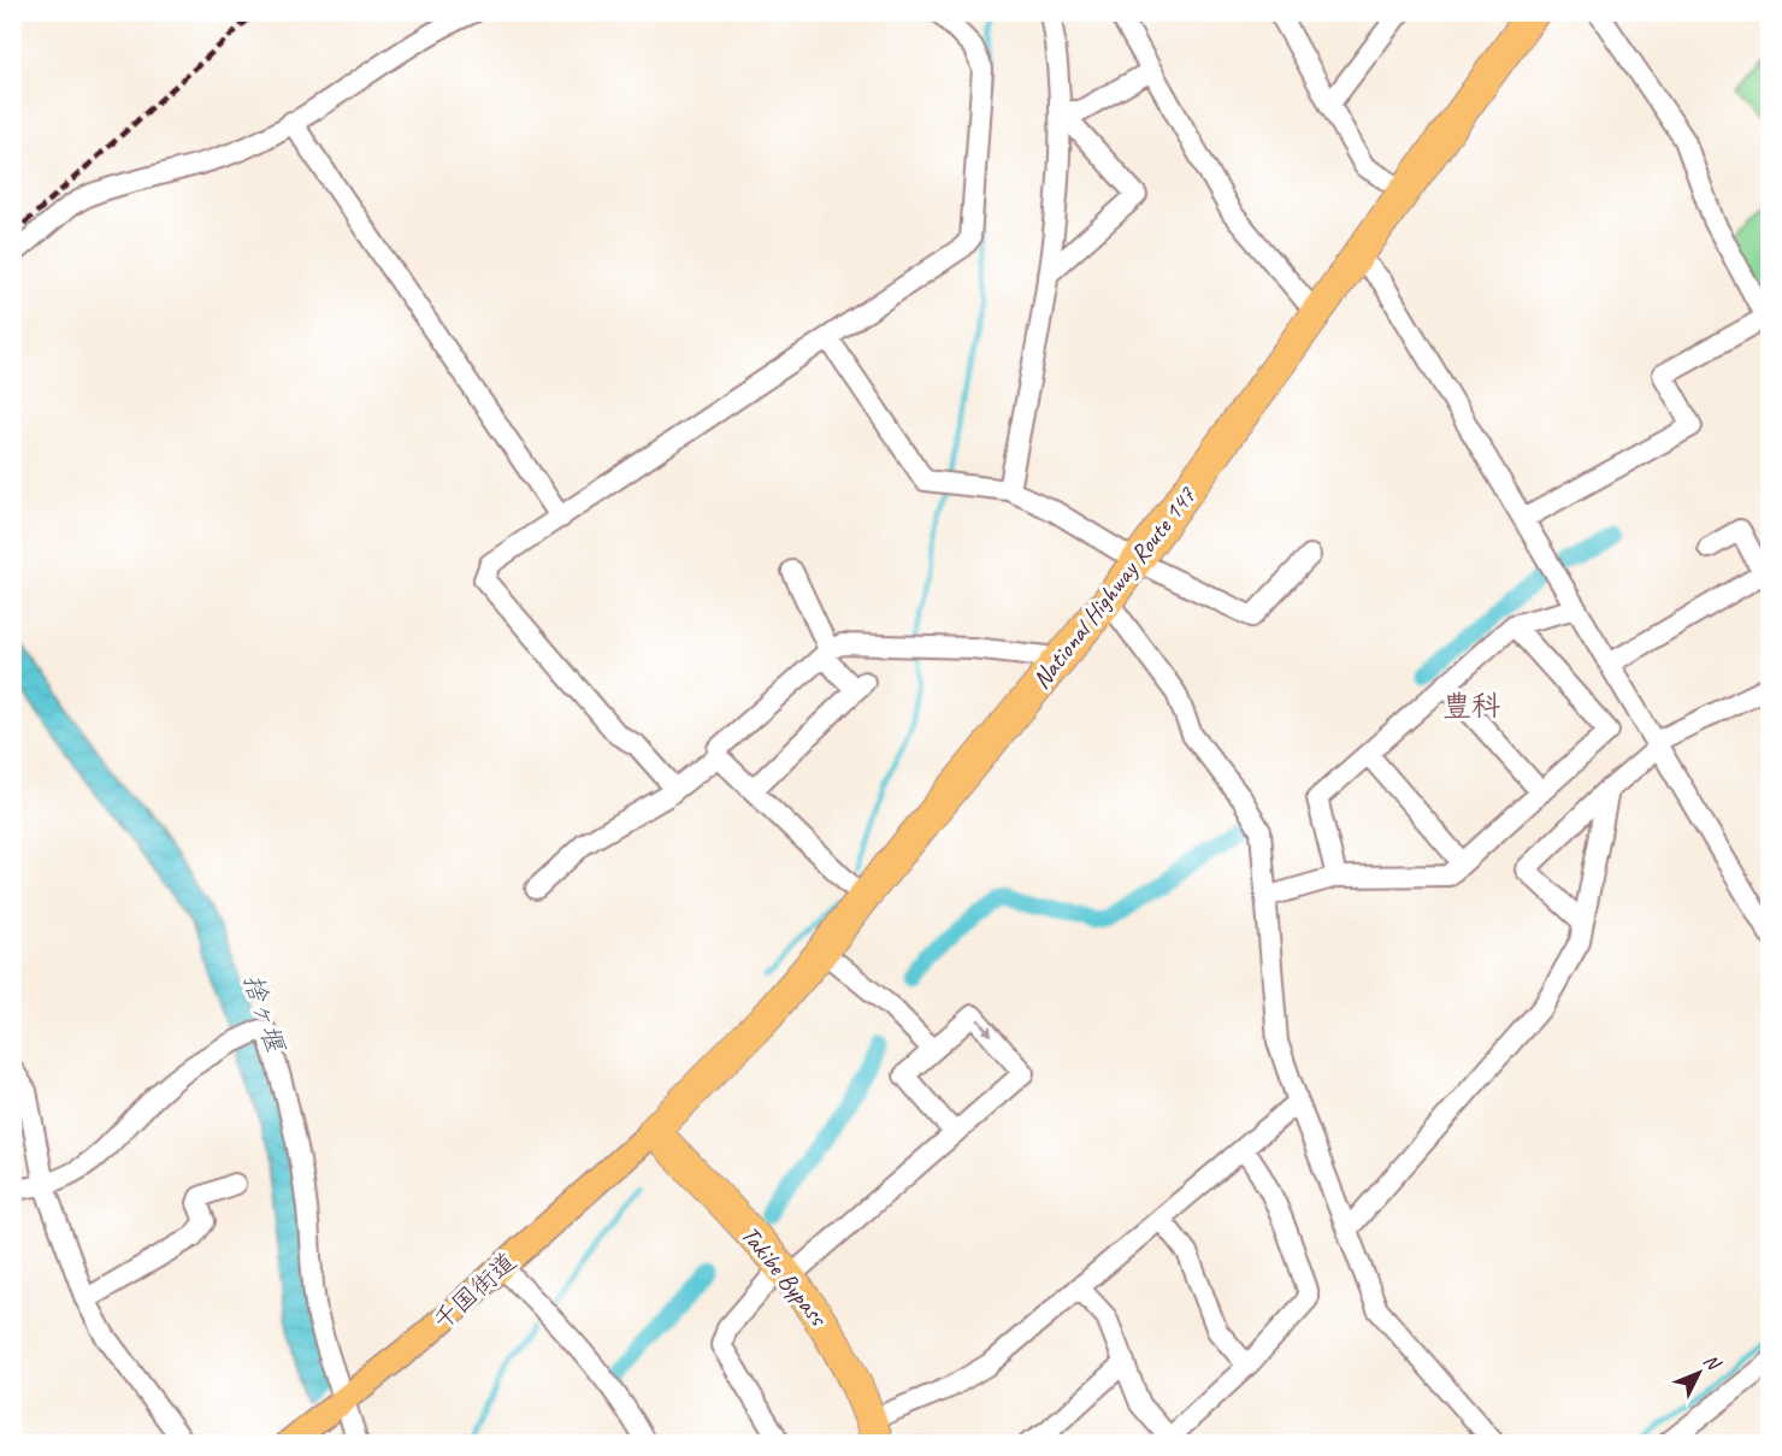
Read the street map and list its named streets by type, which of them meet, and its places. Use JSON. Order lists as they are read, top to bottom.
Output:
{
  "streets": {
    "highway": ["National Highway Route 147", "Takibe Bypass"],
    "main road": ["千国街道"]
  },
  "crossings": [
    ["National Highway Route 147", "Takibe Bypass"],
    ["National Highway Route 147", "千国街道"],
    ["Takibe Bypass", "千国街道"]
  ],
  "districts": ["豊科"],
  "water": ["捨ヶ堰"],
  "north": "top right"
}
